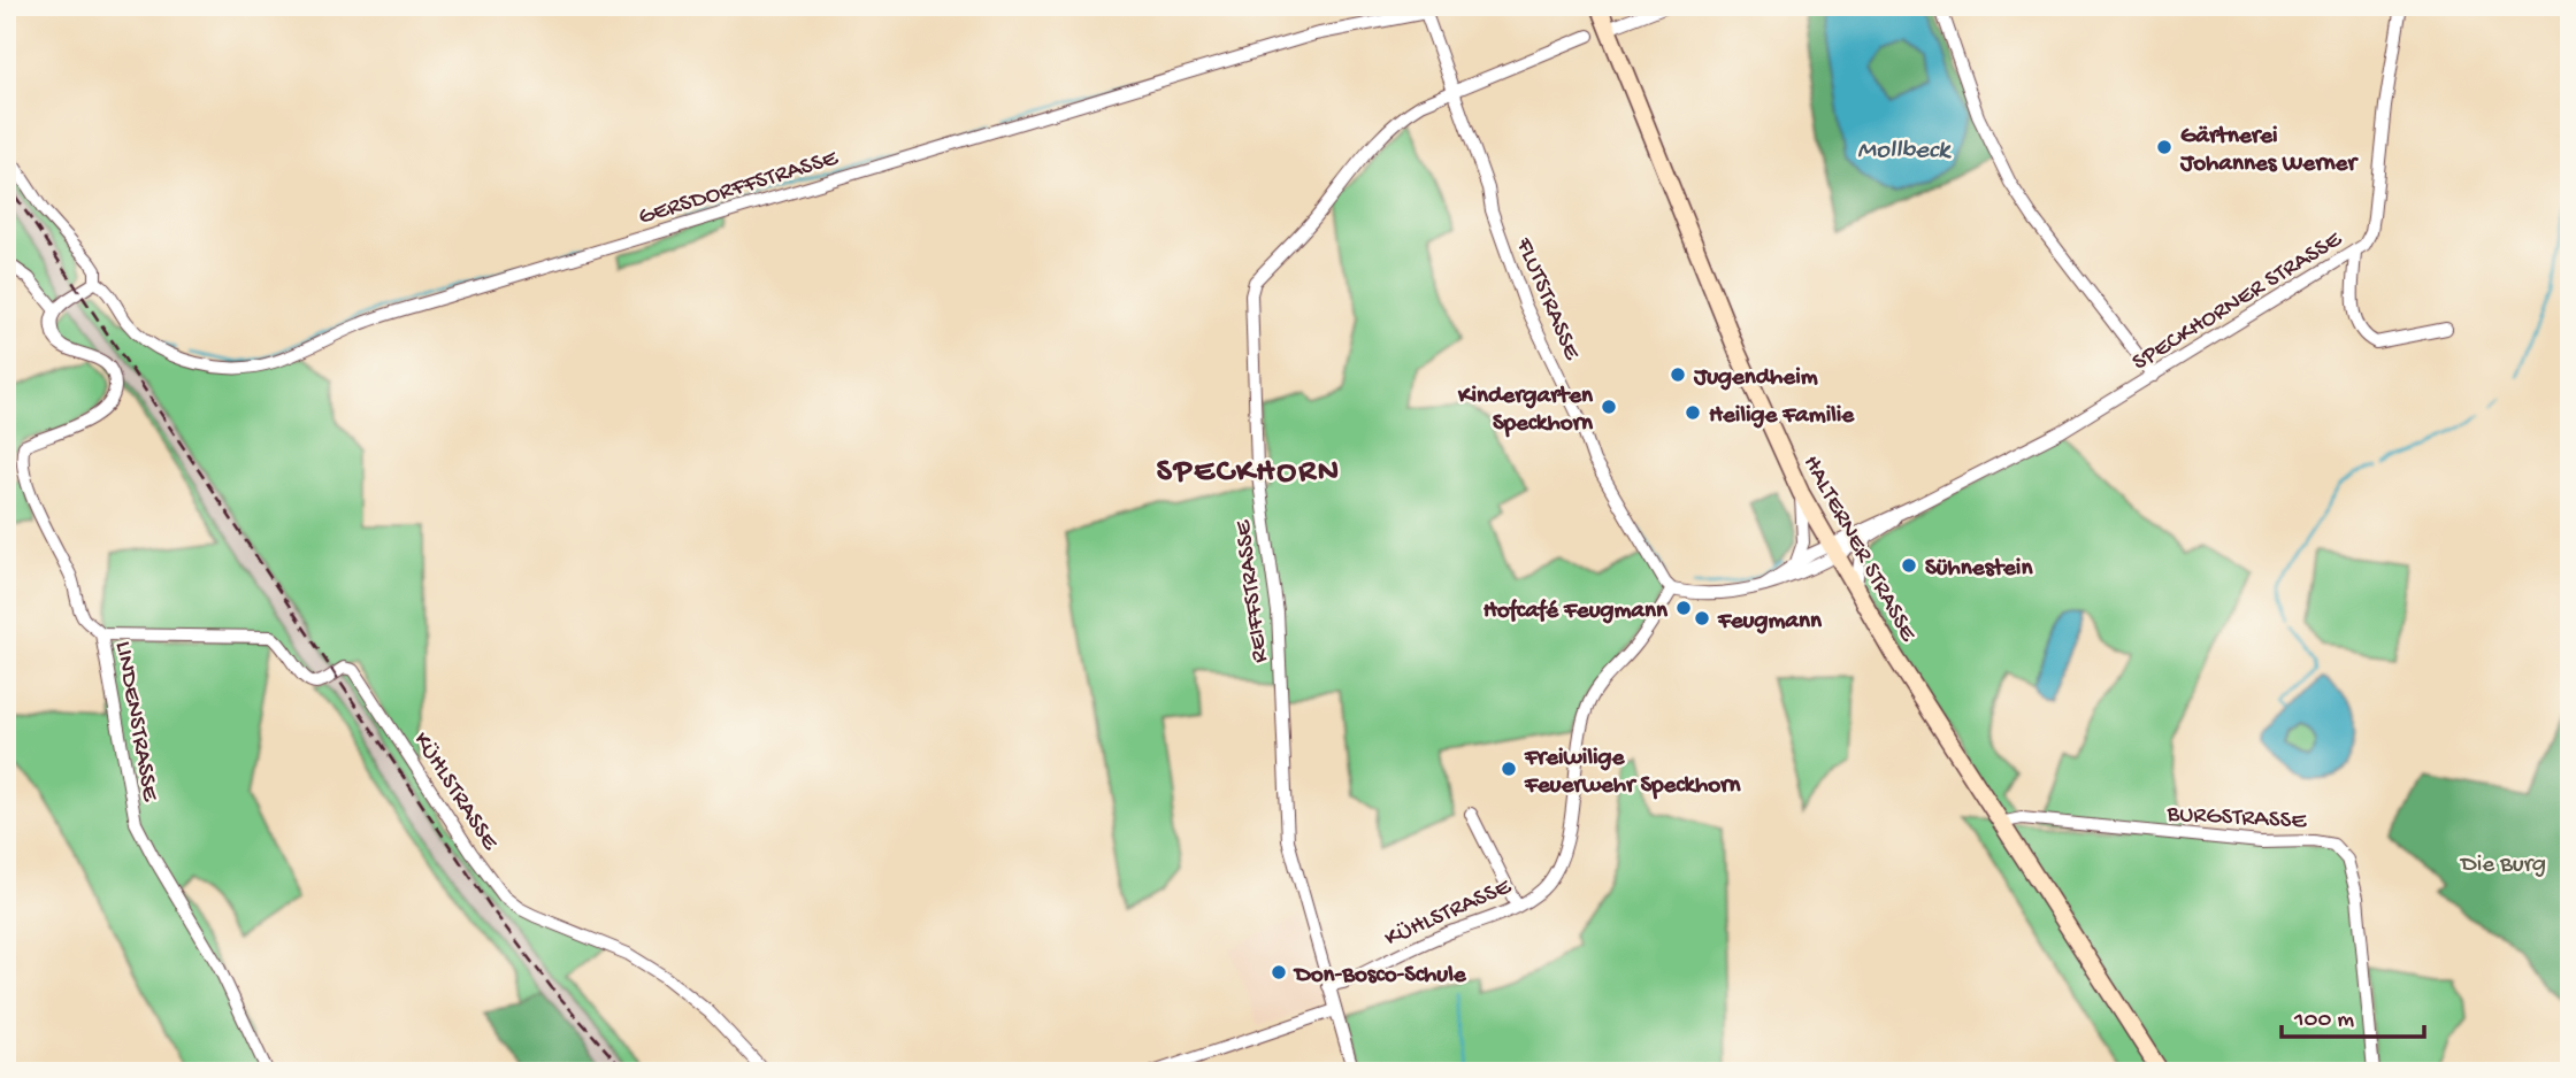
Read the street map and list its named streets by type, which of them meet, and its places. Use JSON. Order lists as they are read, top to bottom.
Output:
{
  "streets": {
    "main road": ["HALTERNER STRASSE"],
    "street": [
      "GERSDORFFSTRASSE",
      "FLUTSTRASSE",
      "SPECKHORNER STRASSE",
      "REIFFSTRASSE",
      "LINDENSTRASSE",
      "KÜHLSTRASSE",
      "BURGSTRASSE"
    ]
  },
  "crossings": [
    ["GERSDORFFSTRASSE", "FLUTSTRASSE"],
    ["FLUTSTRASSE", "REIFFSTRASSE"],
    ["FLUTSTRASSE", "KÜHLSTRASSE"],
    ["SPECKHORNER STRASSE", "HALTERNER STRASSE"],
    ["HALTERNER STRASSE", "BURGSTRASSE"],
    ["REIFFSTRASSE", "KÜHLSTRASSE"],
    ["LINDENSTRASSE", "KÜHLSTRASSE"]
  ],
  "districts": ["SPECKHORN"],
  "water": ["Mollbeck"],
  "parks": ["Die Burg"],
  "places": [
    "Gärtnerei Johannes Werner",
    "Jugendheim",
    "Kindergarten Speckhorn",
    "Heilige Familie",
    "Sühnestein",
    "Hofcafé Feugmann",
    "Feugmann",
    "Freiwilige Feuerwehr Speckhorn",
    "Don-Bosco-Schule"
  ],
  "scale_bar": "100 m"
}
